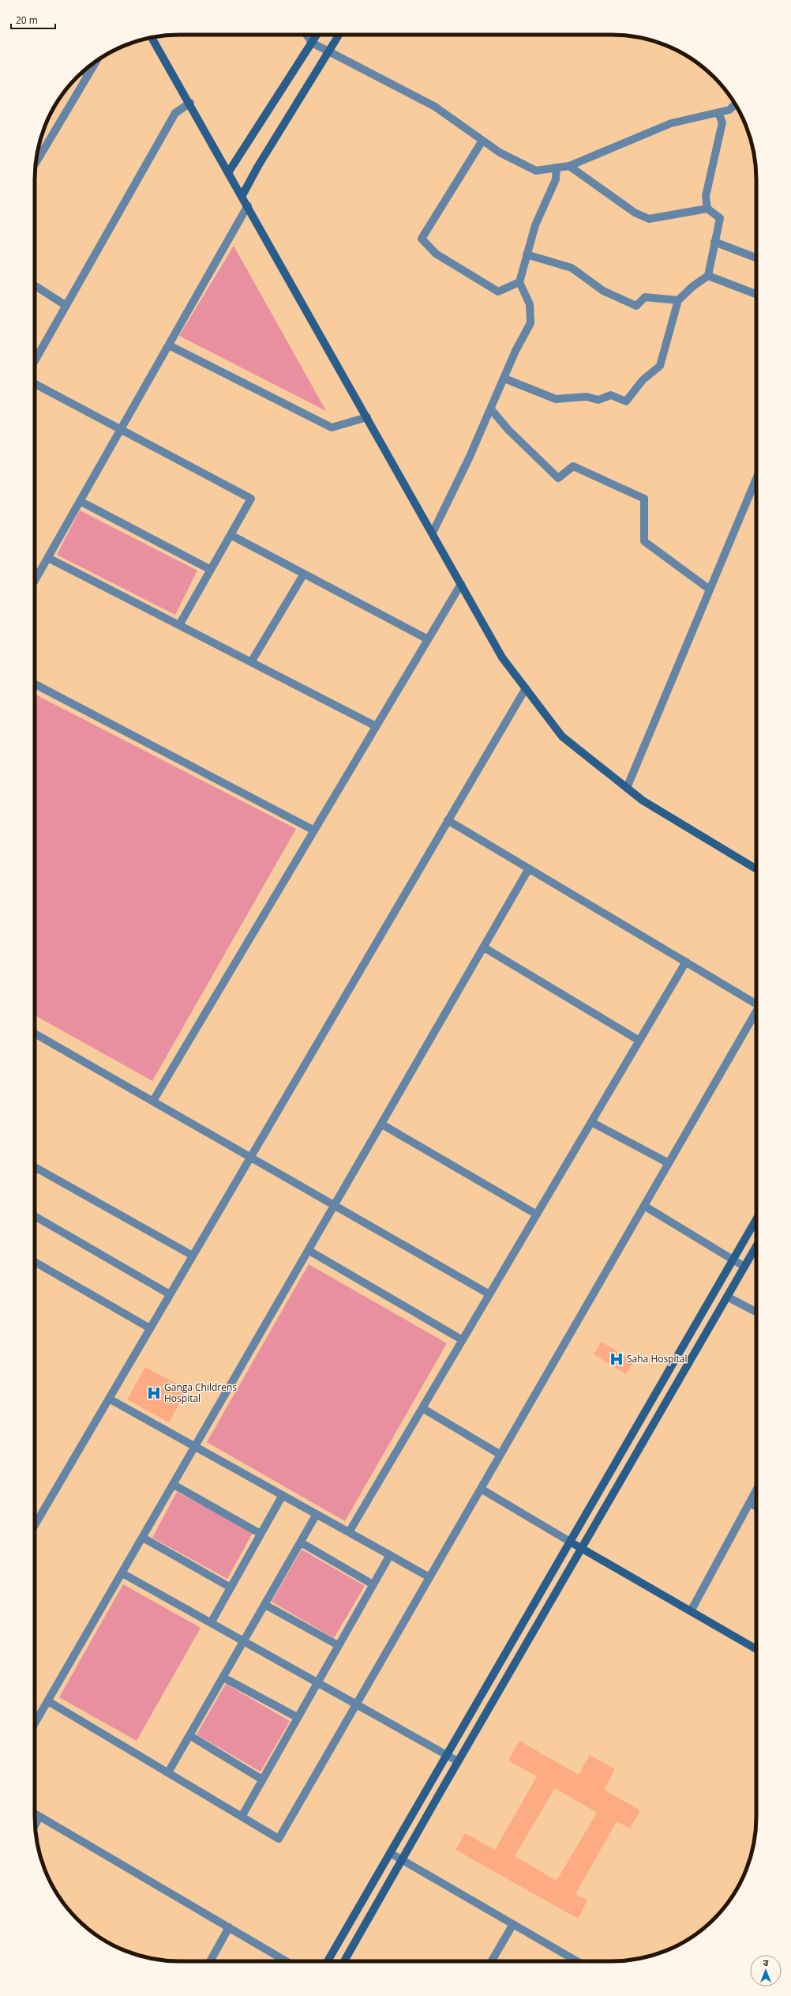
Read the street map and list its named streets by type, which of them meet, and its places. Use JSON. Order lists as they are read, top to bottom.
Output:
{
  "places": {
    "hospital": ["Saha Hospital", "Ganga Childrens Hospital"]
  },
  "scale_bar": "20 m",
  "north": "top"
}
